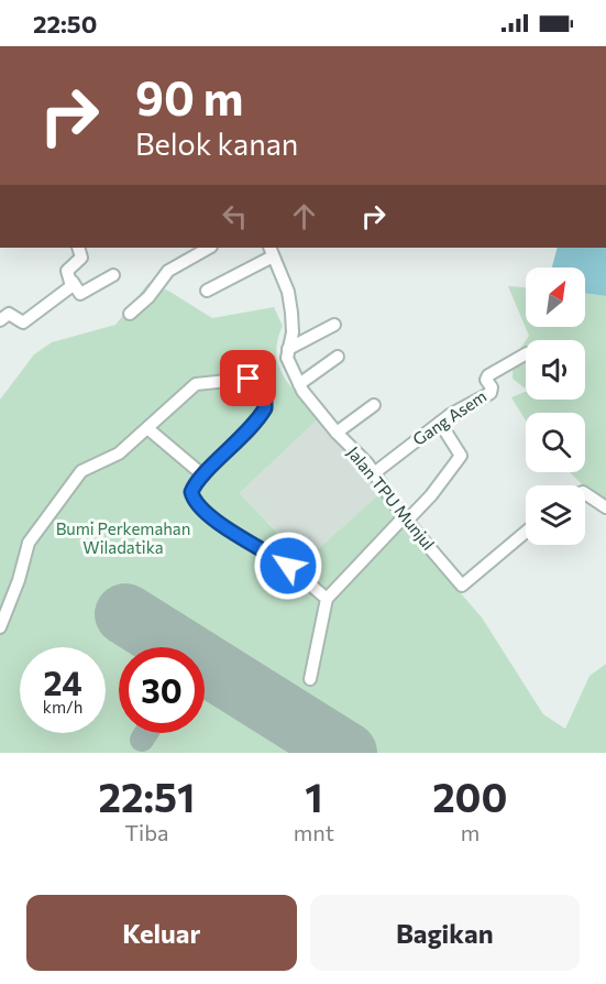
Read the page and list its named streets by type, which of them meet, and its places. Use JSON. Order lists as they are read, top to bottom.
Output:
{
  "streets": {
    "street": ["Gang Asem", "Jalan TPU Munjul"]
  },
  "crossings": [
    ["Gang Asem", "Jalan TPU Munjul"]
  ],
  "parks": ["Bumi Perkemahan Wiladatika"],
  "north": "top right",
  "page": {
    "status": "22:50",
    "turn": ["90 m", "Belok kanan"],
    "speed": "24 km/h",
    "limit": "30",
    "eta": [
      "22:51",
      "Tiba",
      "1",
      "mnt",
      "200",
      "m"
    ],
    "buttons": ["Keluar", "Bagikan"]
  }
}
